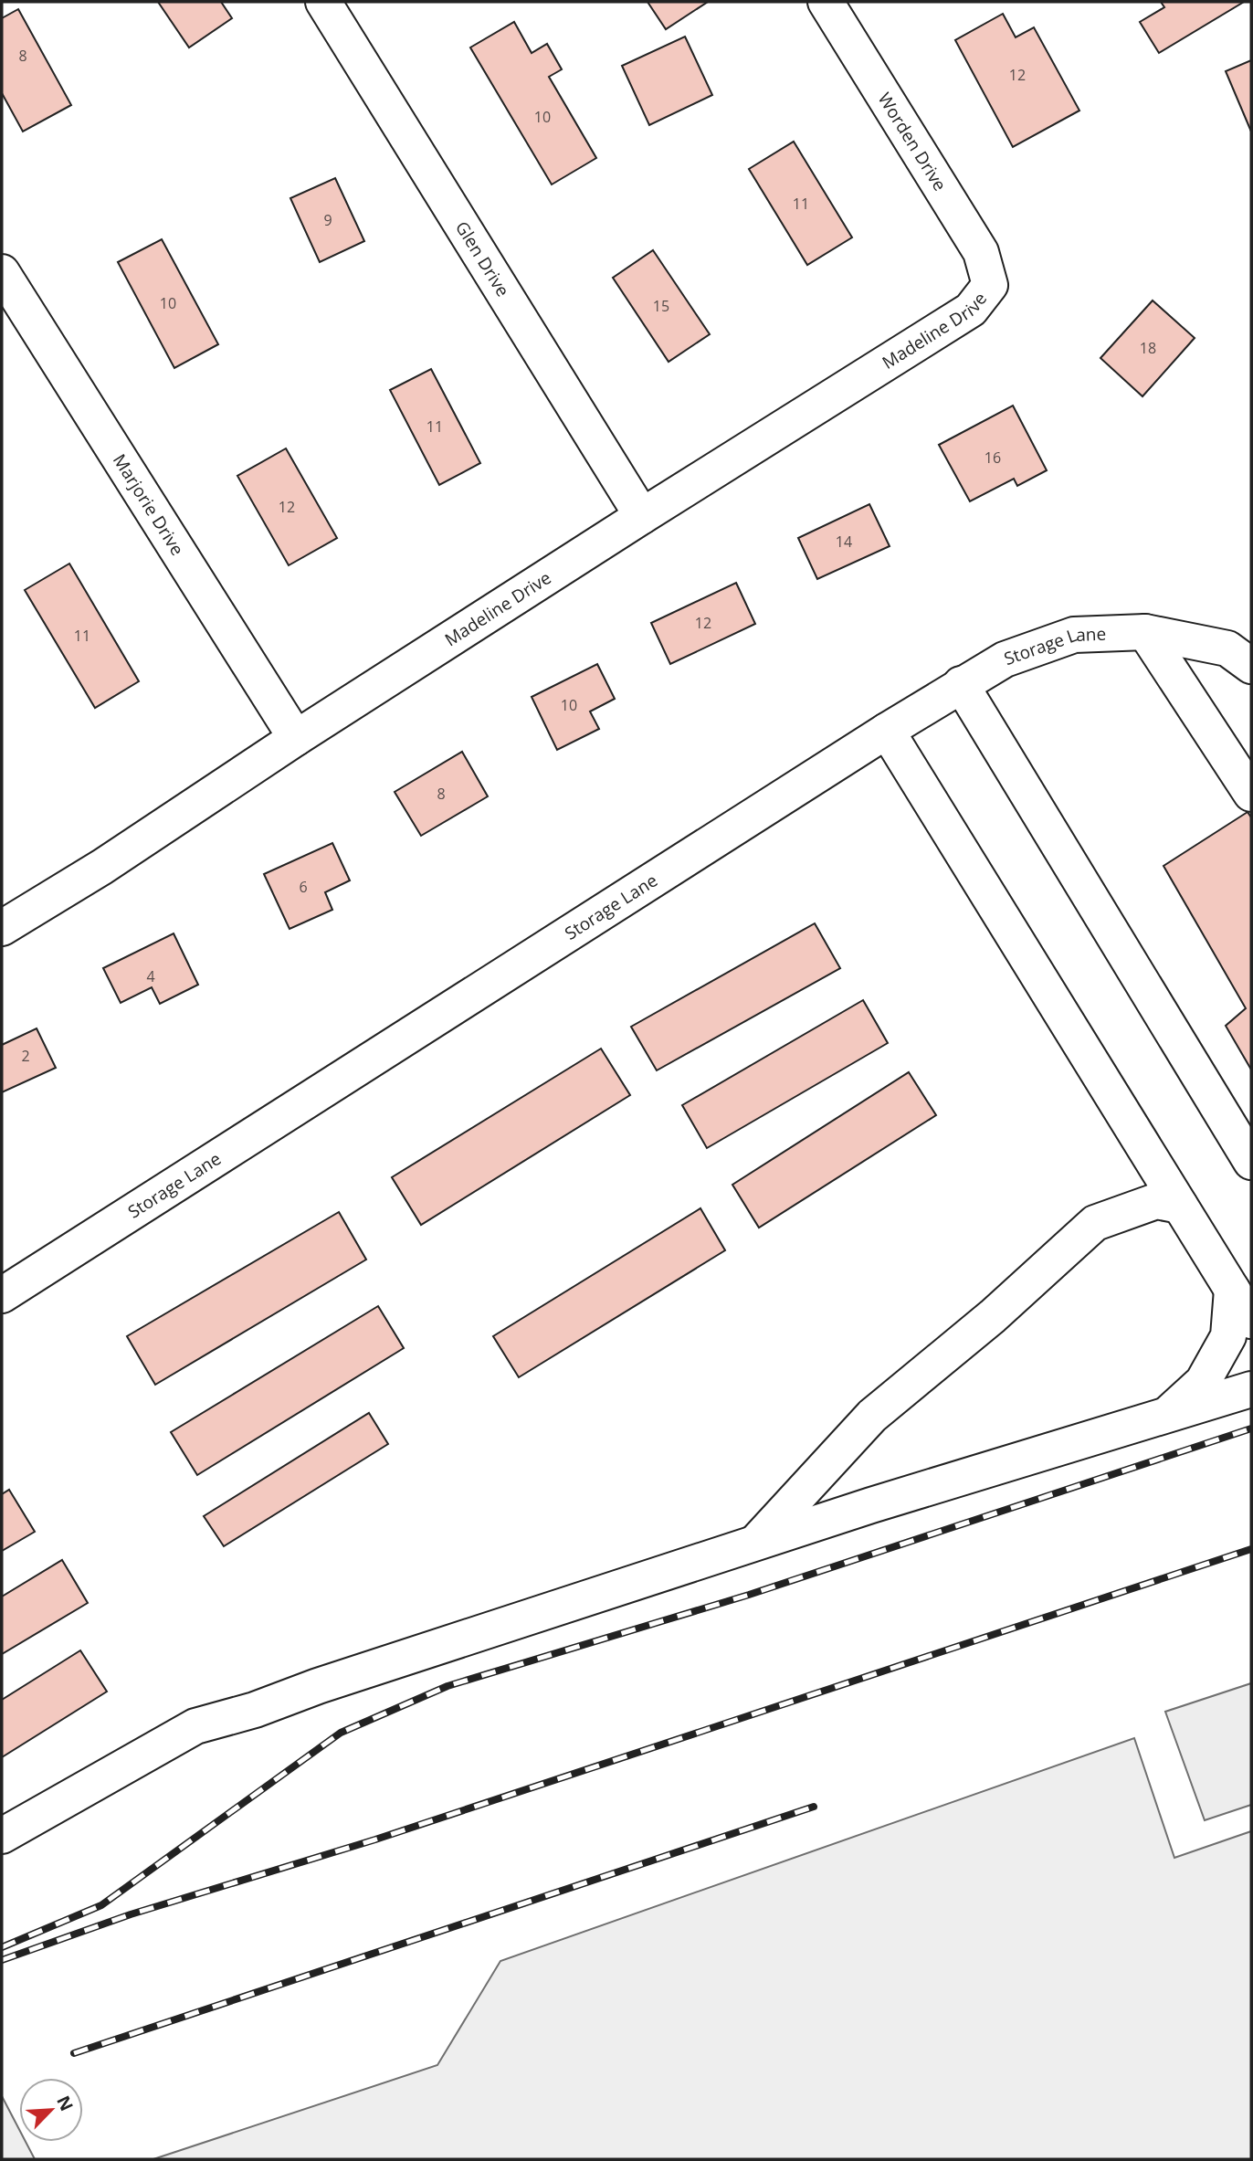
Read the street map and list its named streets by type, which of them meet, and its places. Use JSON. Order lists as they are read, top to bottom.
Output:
{
  "streets": {
    "street": [
      "Worden Drive",
      "Glen Drive",
      "Madeline Drive",
      "Marjorie Drive",
      "Storage Lane"
    ]
  },
  "crossings": [
    ["Worden Drive", "Madeline Drive"],
    ["Glen Drive", "Madeline Drive"],
    ["Madeline Drive", "Marjorie Drive"]
  ],
  "house_numbers": [
    "8",
    "12",
    "10",
    "11",
    "9",
    "10",
    "15",
    "18",
    "11",
    "16",
    "12",
    "14",
    "12",
    "11",
    "10",
    "8",
    "6",
    "4",
    "2"
  ],
  "north": "top right"
}
